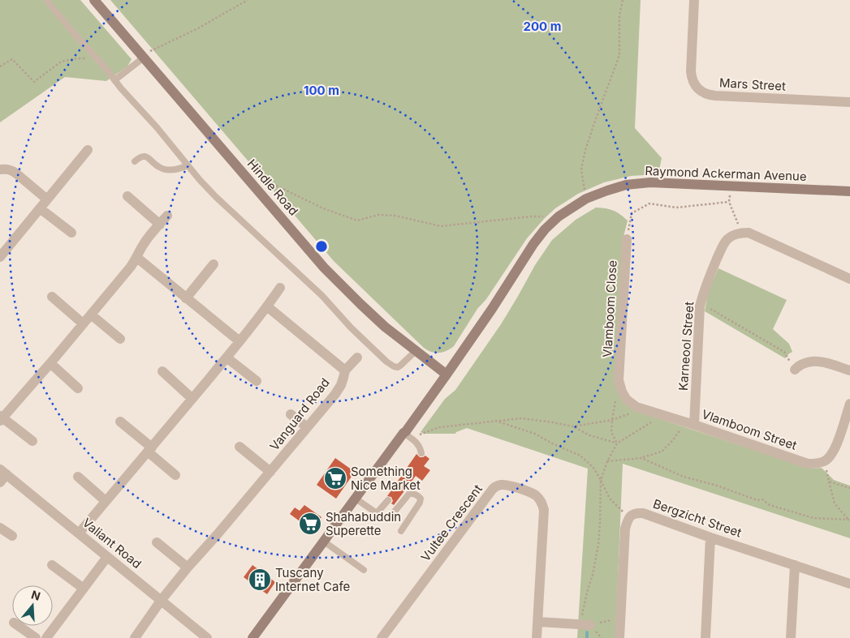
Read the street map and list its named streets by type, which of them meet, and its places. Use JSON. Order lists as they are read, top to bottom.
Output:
{
  "streets": {
    "street": [
      "Mars Street",
      "Raymond Ackerman Avenue",
      "Hindle Road",
      "Vlamboom Close",
      "Karneool Street",
      "Vanguard Road",
      "Vlamboom Street",
      "Bergzicht Street",
      "Vultee Crescent",
      "Valiant Road"
    ]
  },
  "crossings": [
    ["Raymond Ackerman Avenue", "Hindle Road"],
    ["Vlamboom Close", "Vlamboom Street"],
    ["Karneool Street", "Vlamboom Street"],
    ["Vanguard Road", "Valiant Road"]
  ],
  "places": {
    "supermarket": ["Something Nice Market", "Shahabuddin Superette"],
    "building": ["Tuscany Internet Cafe"]
  },
  "north": "top",
  "rings": ["200 m", "100 m"]
}
